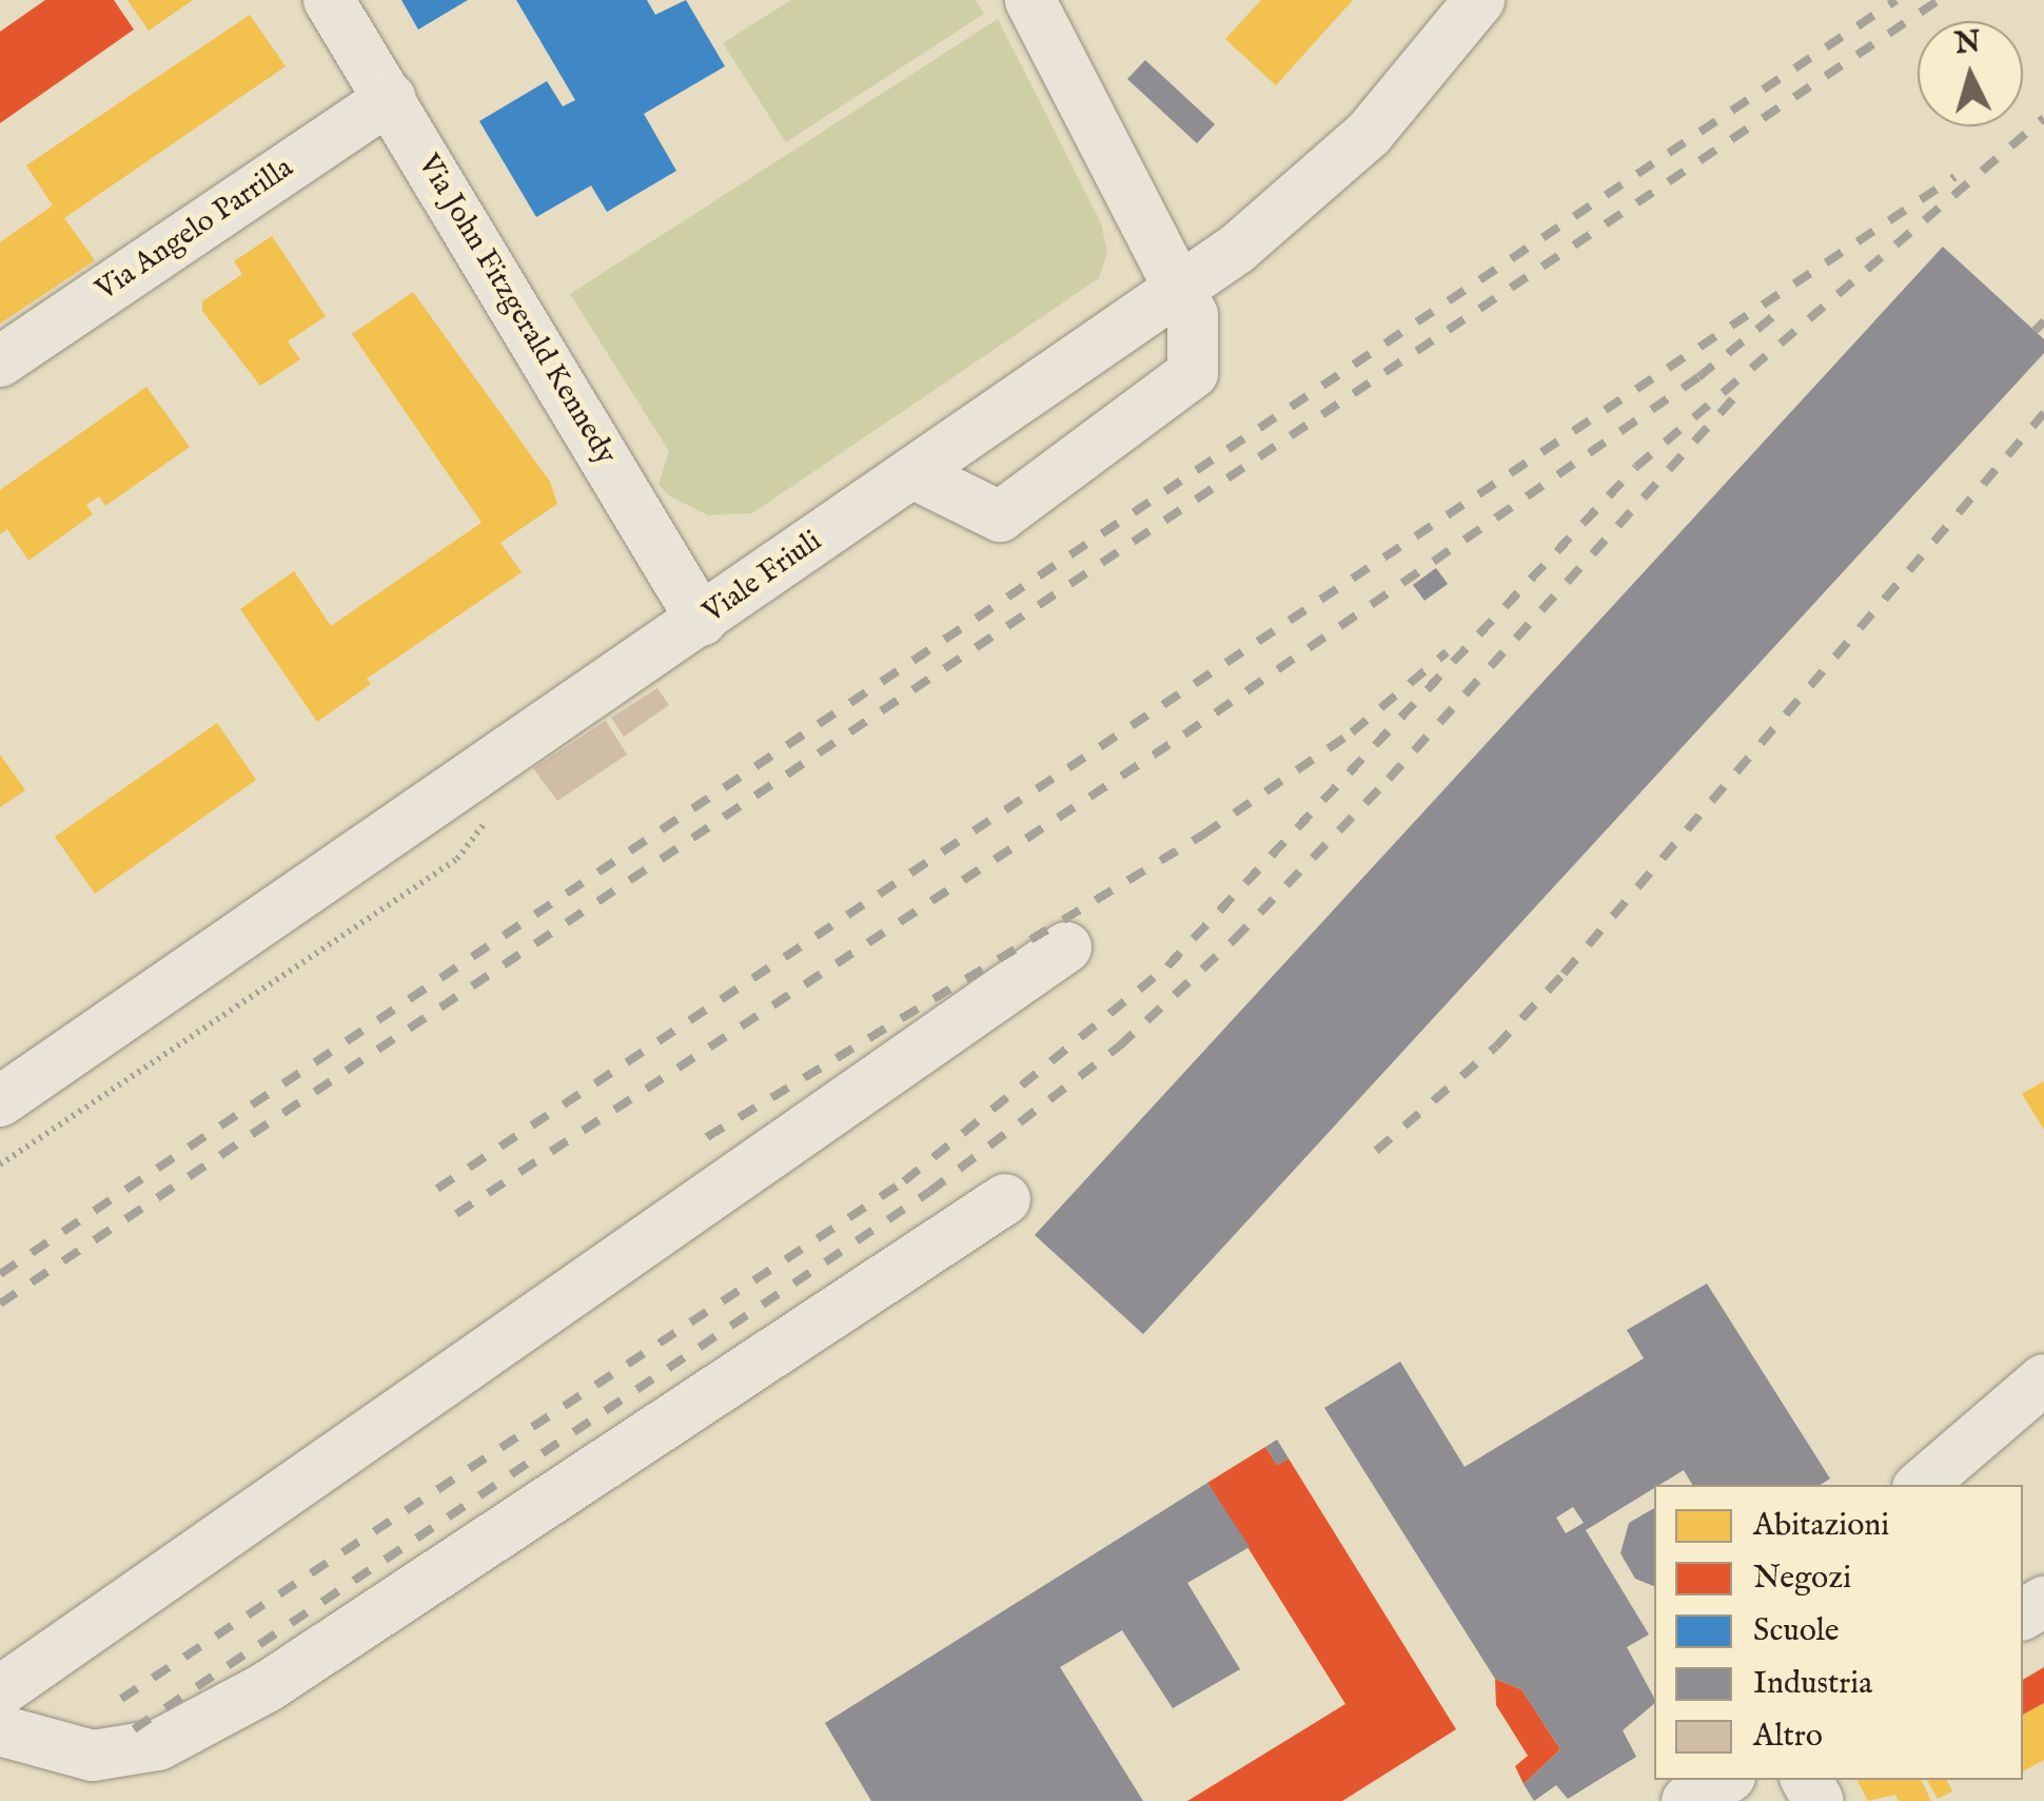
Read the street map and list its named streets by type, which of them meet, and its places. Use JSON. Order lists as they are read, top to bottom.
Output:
{
  "streets": {
    "street": ["Via Angelo Parrilla", "Via John Fitzgerald Kennedy", "Viale Friuli"]
  },
  "crossings": [
    ["Via Angelo Parrilla", "Via John Fitzgerald Kennedy"],
    ["Via John Fitzgerald Kennedy", "Viale Friuli"]
  ],
  "legend": [
    "Abitazioni",
    "Negozi",
    "Scuole",
    "Industria",
    "Altro"
  ],
  "north": "top"
}
